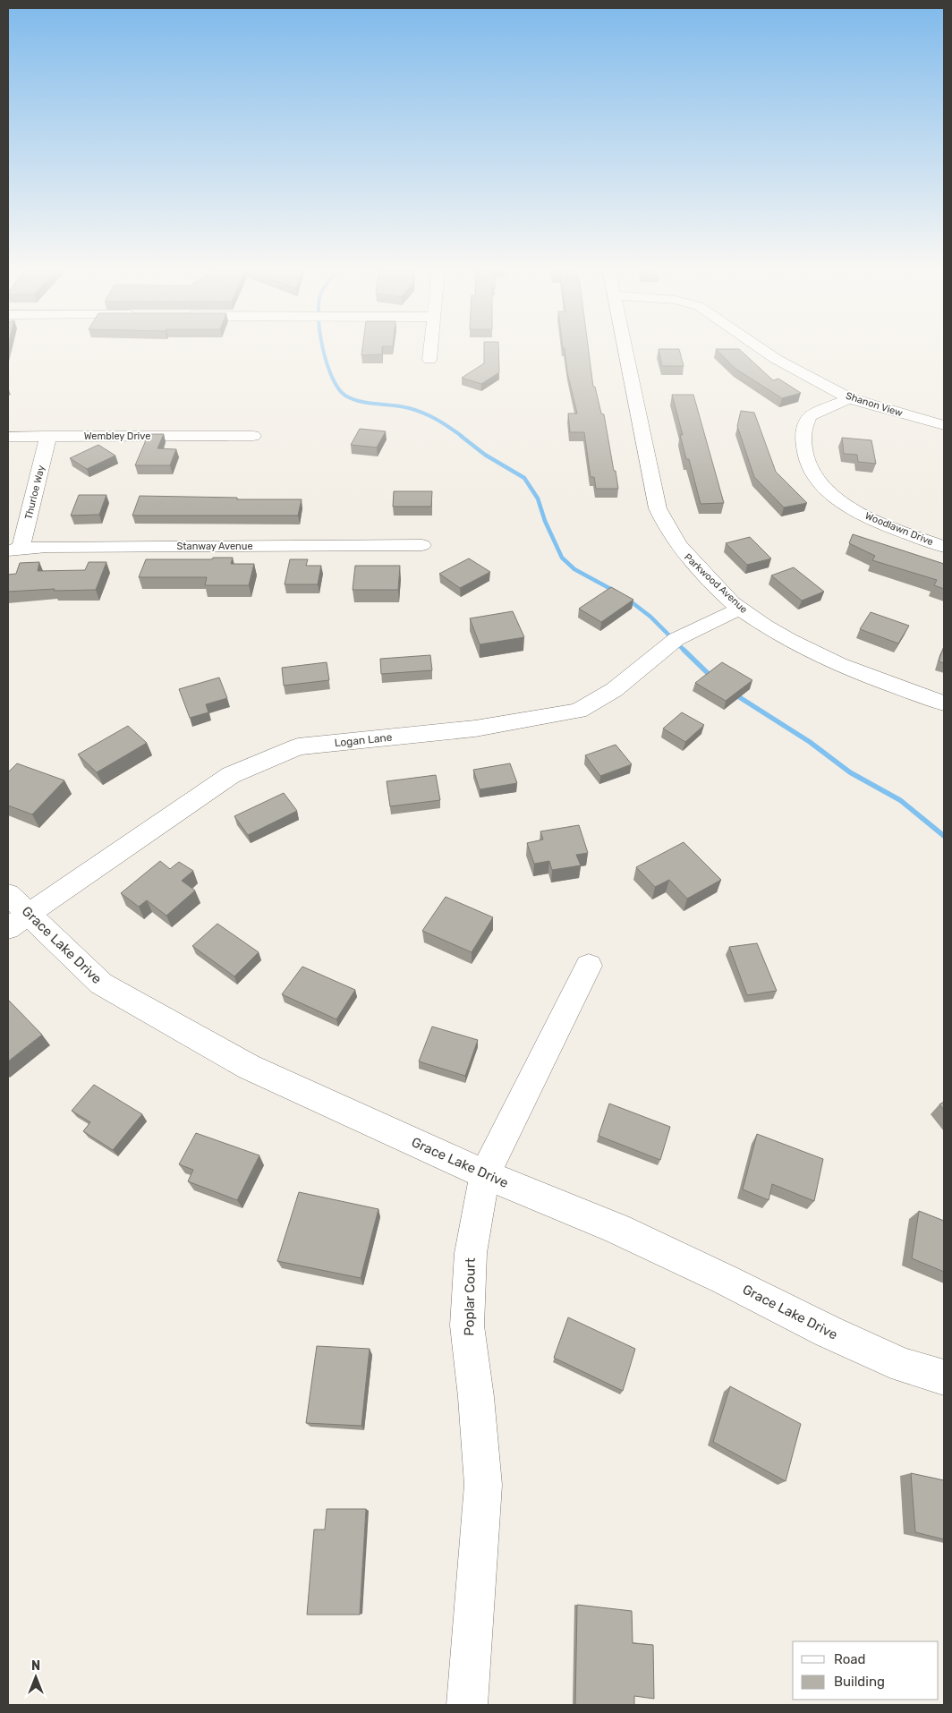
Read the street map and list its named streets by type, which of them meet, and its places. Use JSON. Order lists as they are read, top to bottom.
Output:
{
  "streets": {
    "street": [
      "Shanon View",
      "Wembley Drive",
      "Thurloe Way",
      "Woodlawn Drive",
      "Stanway Avenue",
      "Parkwood Avenue",
      "Logan Lane",
      "Grace Lake Drive",
      "Poplar Court"
    ]
  },
  "crossings": [
    ["Shanon View", "Woodlawn Drive"],
    ["Wembley Drive", "Thurloe Way"],
    ["Thurloe Way", "Stanway Avenue"],
    ["Parkwood Avenue", "Logan Lane"],
    ["Logan Lane", "Grace Lake Drive"],
    ["Grace Lake Drive", "Poplar Court"]
  ],
  "legend": ["Road", "Building"],
  "north": "top"
}
